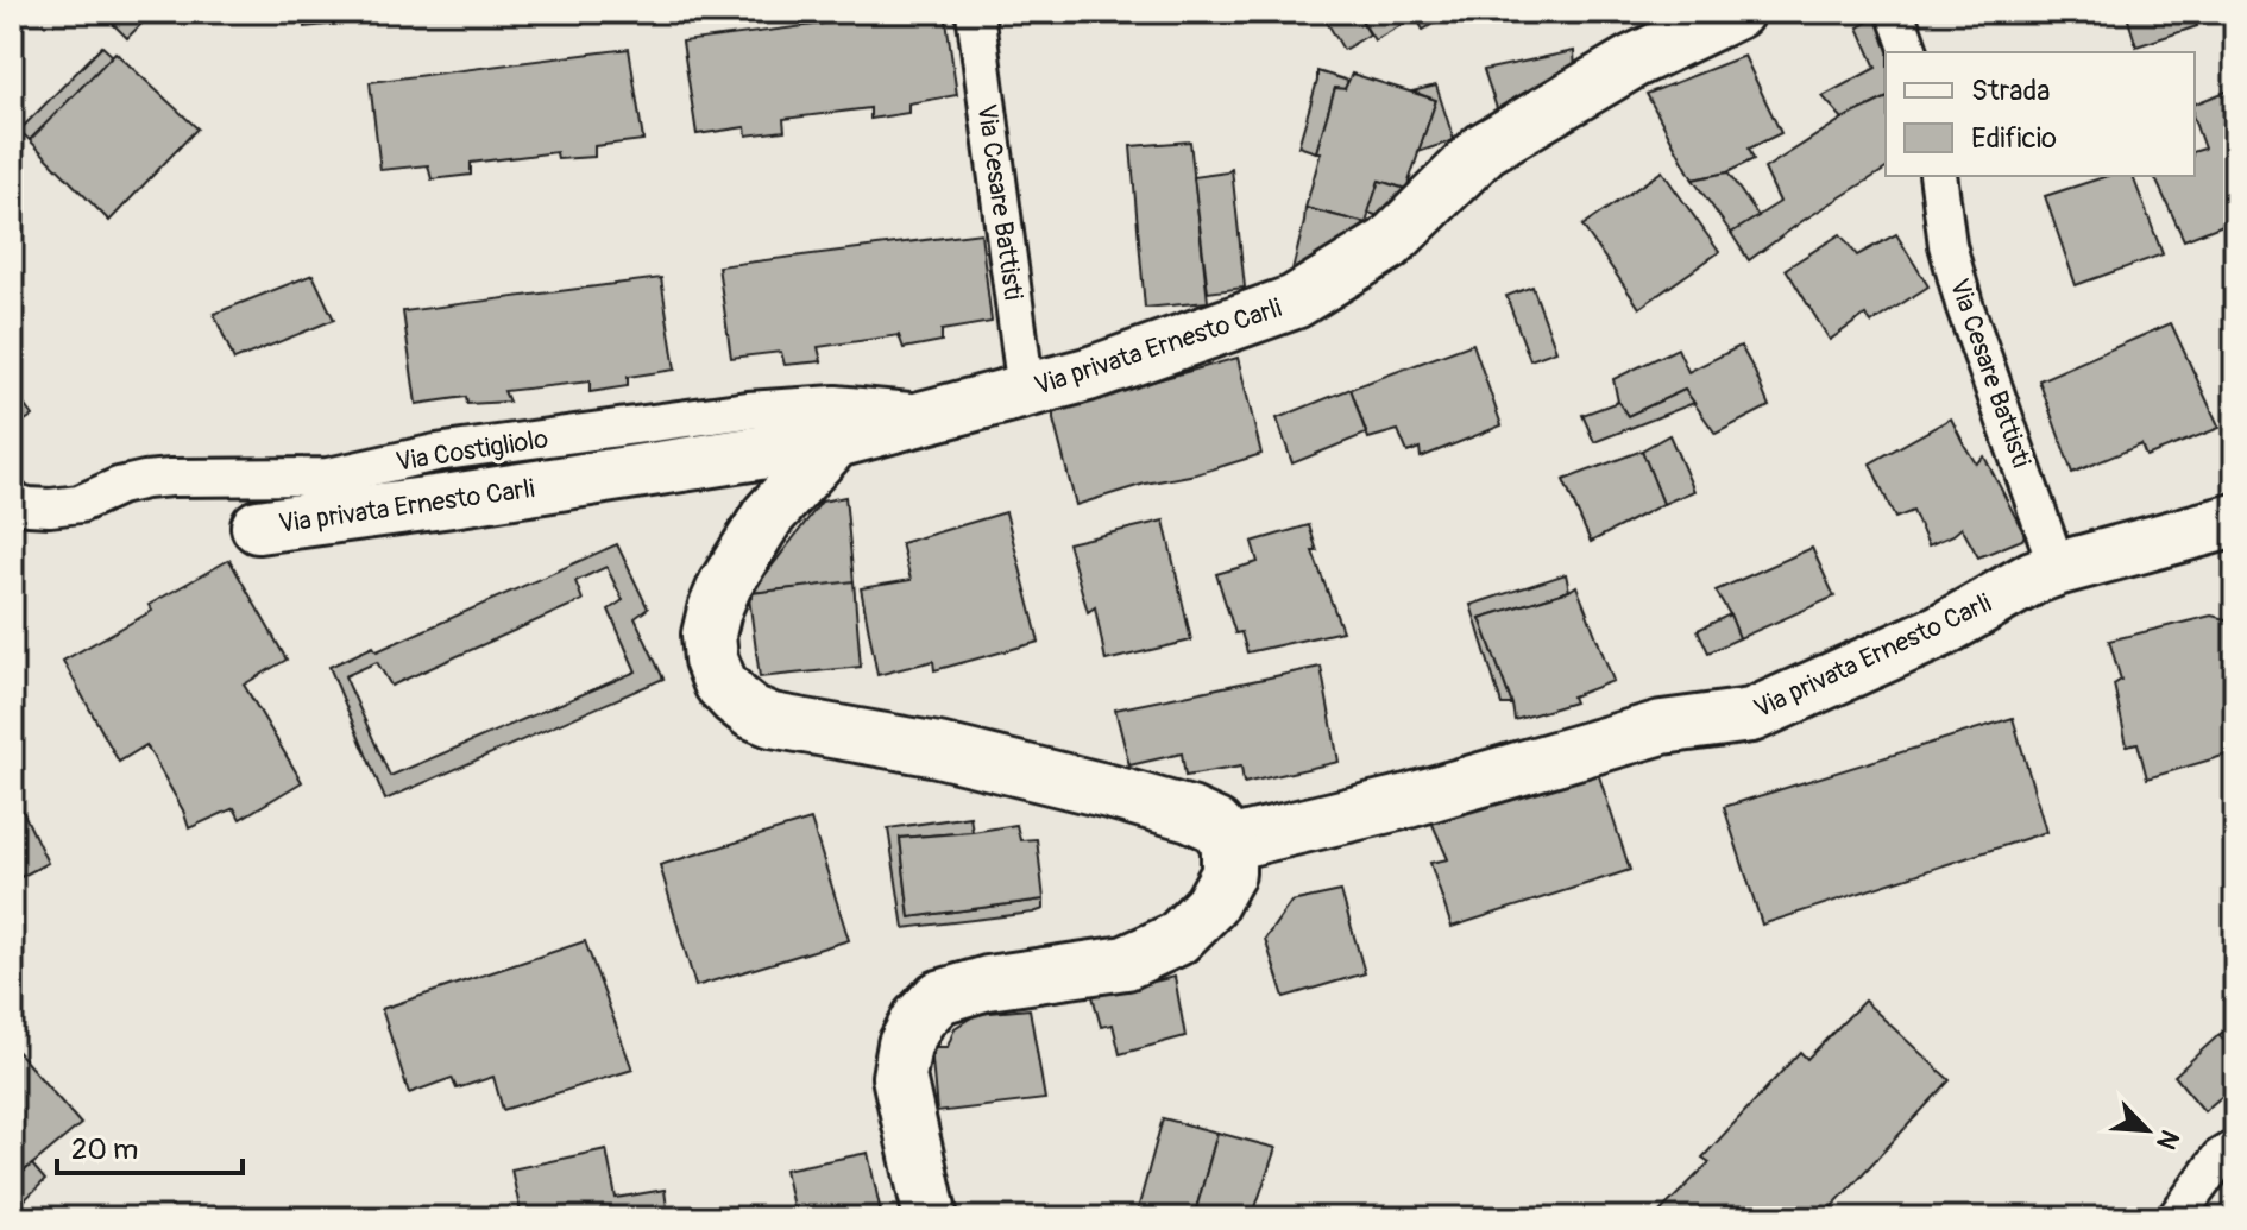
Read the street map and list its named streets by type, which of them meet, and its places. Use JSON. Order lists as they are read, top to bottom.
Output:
{
  "streets": {
    "street": ["Via privata Ernesto Carli"],
    "lane": ["Via Cesare Battisti", "Via Costigliolo"]
  },
  "crossings": [
    ["Via Cesare Battisti", "Via privata Ernesto Carli"],
    ["Via privata Ernesto Carli", "Via Costigliolo"]
  ],
  "legend": ["Strada", "Edificio"],
  "scale_bar": "20 m",
  "north": "bottom right"
}
